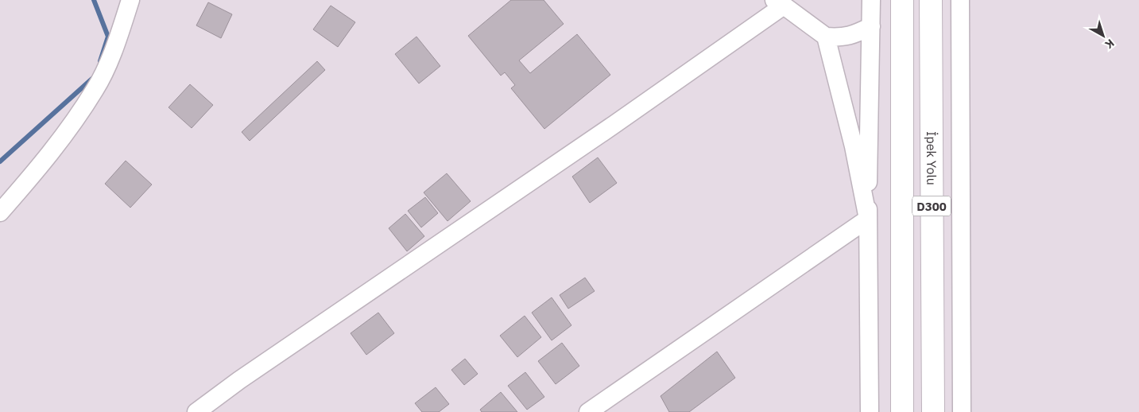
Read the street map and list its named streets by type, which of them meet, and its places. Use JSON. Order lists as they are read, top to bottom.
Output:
{
  "streets": {
    "highway": ["İpek Yolu", "D300"]
  },
  "north": "bottom right"
}
